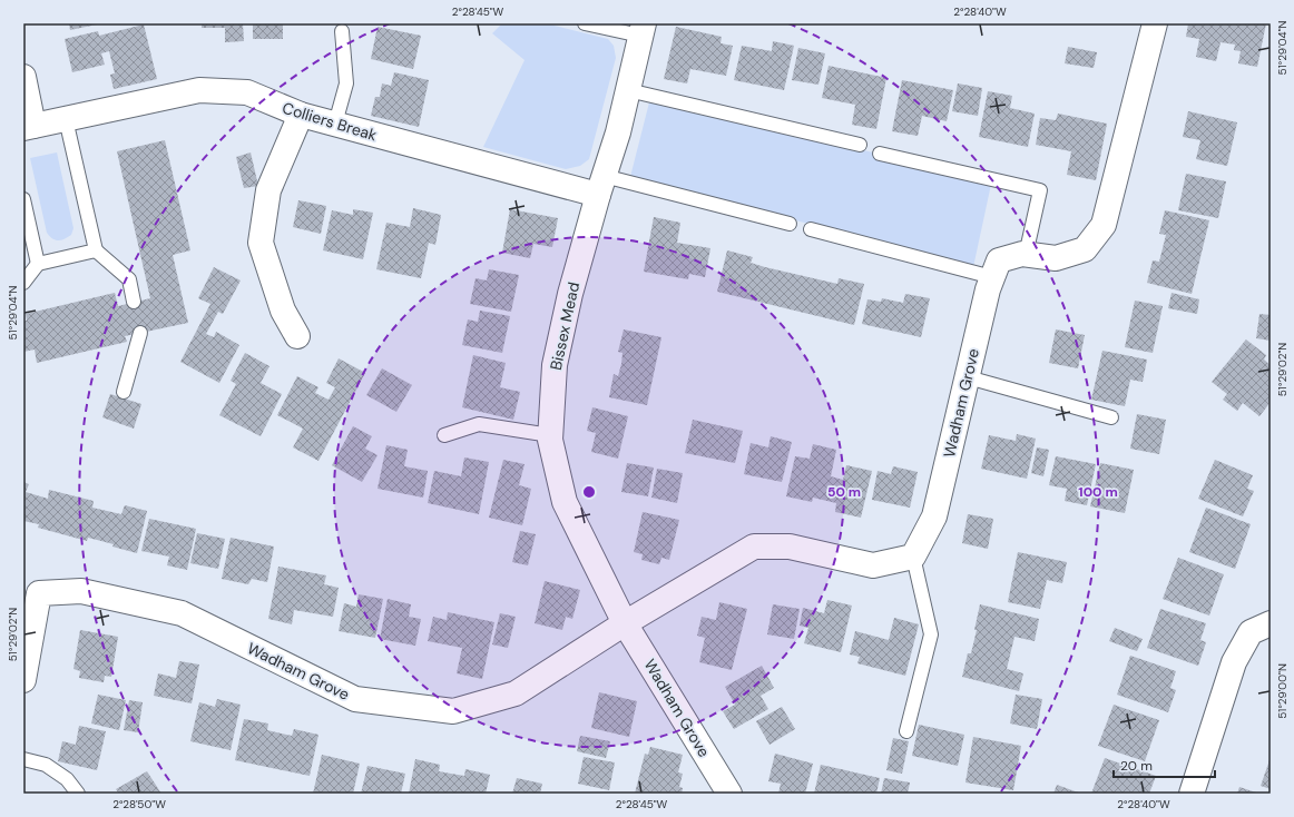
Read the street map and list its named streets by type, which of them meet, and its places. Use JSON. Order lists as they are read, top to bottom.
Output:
{
  "streets": {
    "street": ["Colliers Break", "Bissex Mead", "Wadham Grove"]
  },
  "crossings": [
    ["Colliers Break", "Bissex Mead"],
    ["Bissex Mead", "Wadham Grove"]
  ],
  "scale_bar": "20 m",
  "coordinates": [
    "2°28'45\"W",
    "2°28'40\"W",
    "51°29'04\"N",
    "51°29'02\"N",
    "51°29'00\"N",
    "2°28'50\"W"
  ],
  "rings": ["50 m", "100 m"]
}
